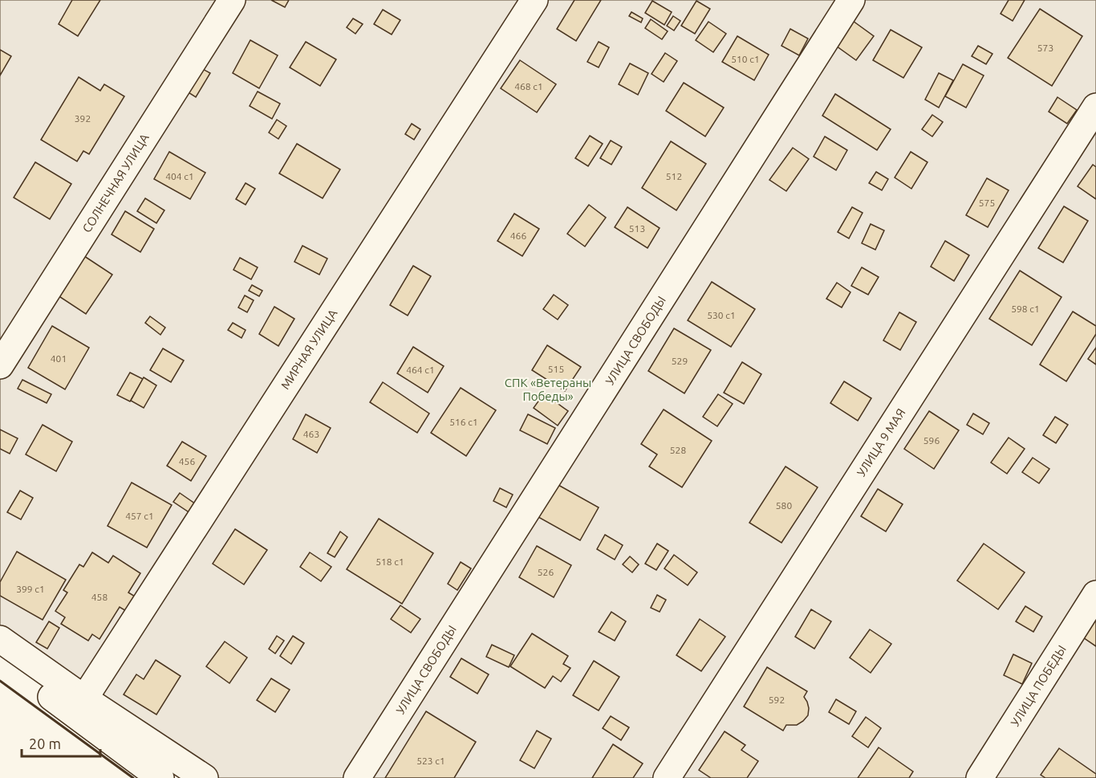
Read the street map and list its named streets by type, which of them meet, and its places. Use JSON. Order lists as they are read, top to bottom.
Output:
{
  "streets": {
    "street": [
      "СОЛНЕЧНАЯ УЛИЦА",
      "УЛИЦА СВОБОДЫ",
      "МИРНАЯ УЛИЦА",
      "УЛИЦА 9 МАЯ",
      "УЛИЦА ПОБЕДЫ"
    ]
  },
  "parks": ["СПК «Ветераны Победы»"],
  "house_numbers": [
    "573",
    "510 с1",
    "468 с1",
    "392",
    "404 с1",
    "512",
    "575",
    "513",
    "466",
    "598 с1",
    "530 с1",
    "401",
    "529",
    "515",
    "464 с1",
    "516 с1",
    "463",
    "596",
    "528",
    "456",
    "580",
    "457 с1",
    "518 с1",
    "526",
    "399 с1",
    "458",
    "592",
    "523 с1"
  ],
  "scale_bar": "20 m"
}
